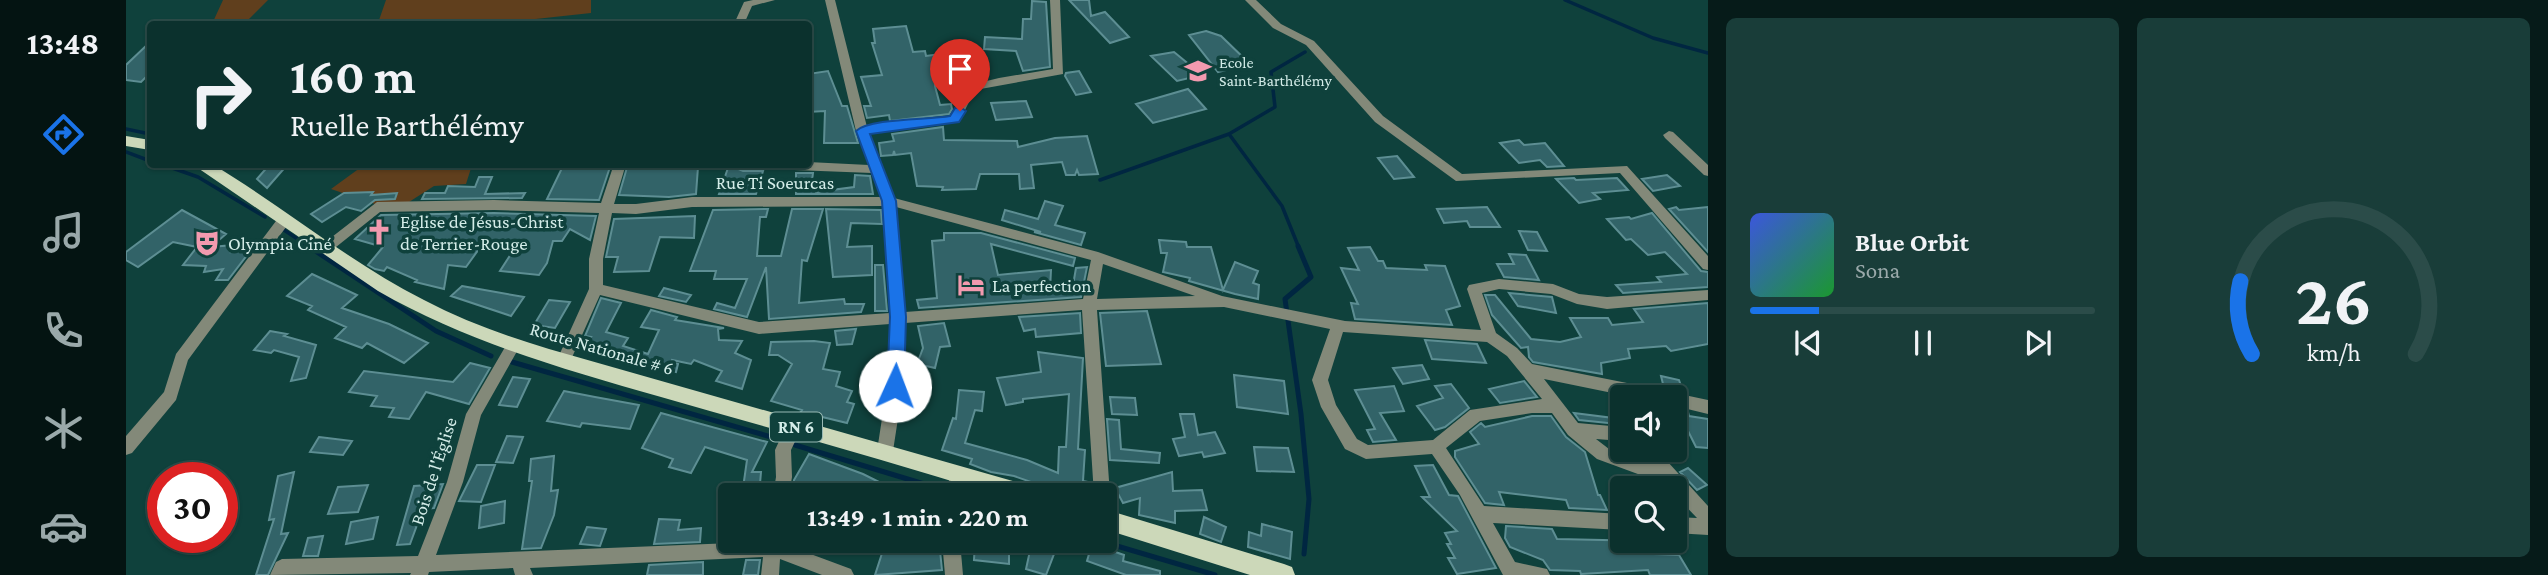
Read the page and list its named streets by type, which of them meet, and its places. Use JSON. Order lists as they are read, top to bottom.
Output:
{
  "streets": {
    "main road": ["Route Nationale # 6", "RN 6"],
    "street": ["Rue Ti Soeurcas", "Bois de l'Église"]
  },
  "crossings": [
    ["Rue Ti Soeurcas", "Route Nationale # 6"],
    ["Route Nationale # 6", "Bois de l'Église"]
  ],
  "places": {
    "school or university": ["Ecole Saint-Barthélémy"],
    "church": ["Eglise de Jésus-Christ de Terrier-Rouge"],
    "theatre": ["Olympia Ciné"],
    "hotel": ["La perfection"]
  },
  "page": {
    "tabs": "13:48",
    "turn": ["160 m", "Ruelle Barthélémy"],
    "song": ["Blue Orbit", "Sona"],
    "limit": "30",
    "trip": "13:49 · 1 min · 220 m",
    "gauge": ["26", "km/h"]
  }
}
